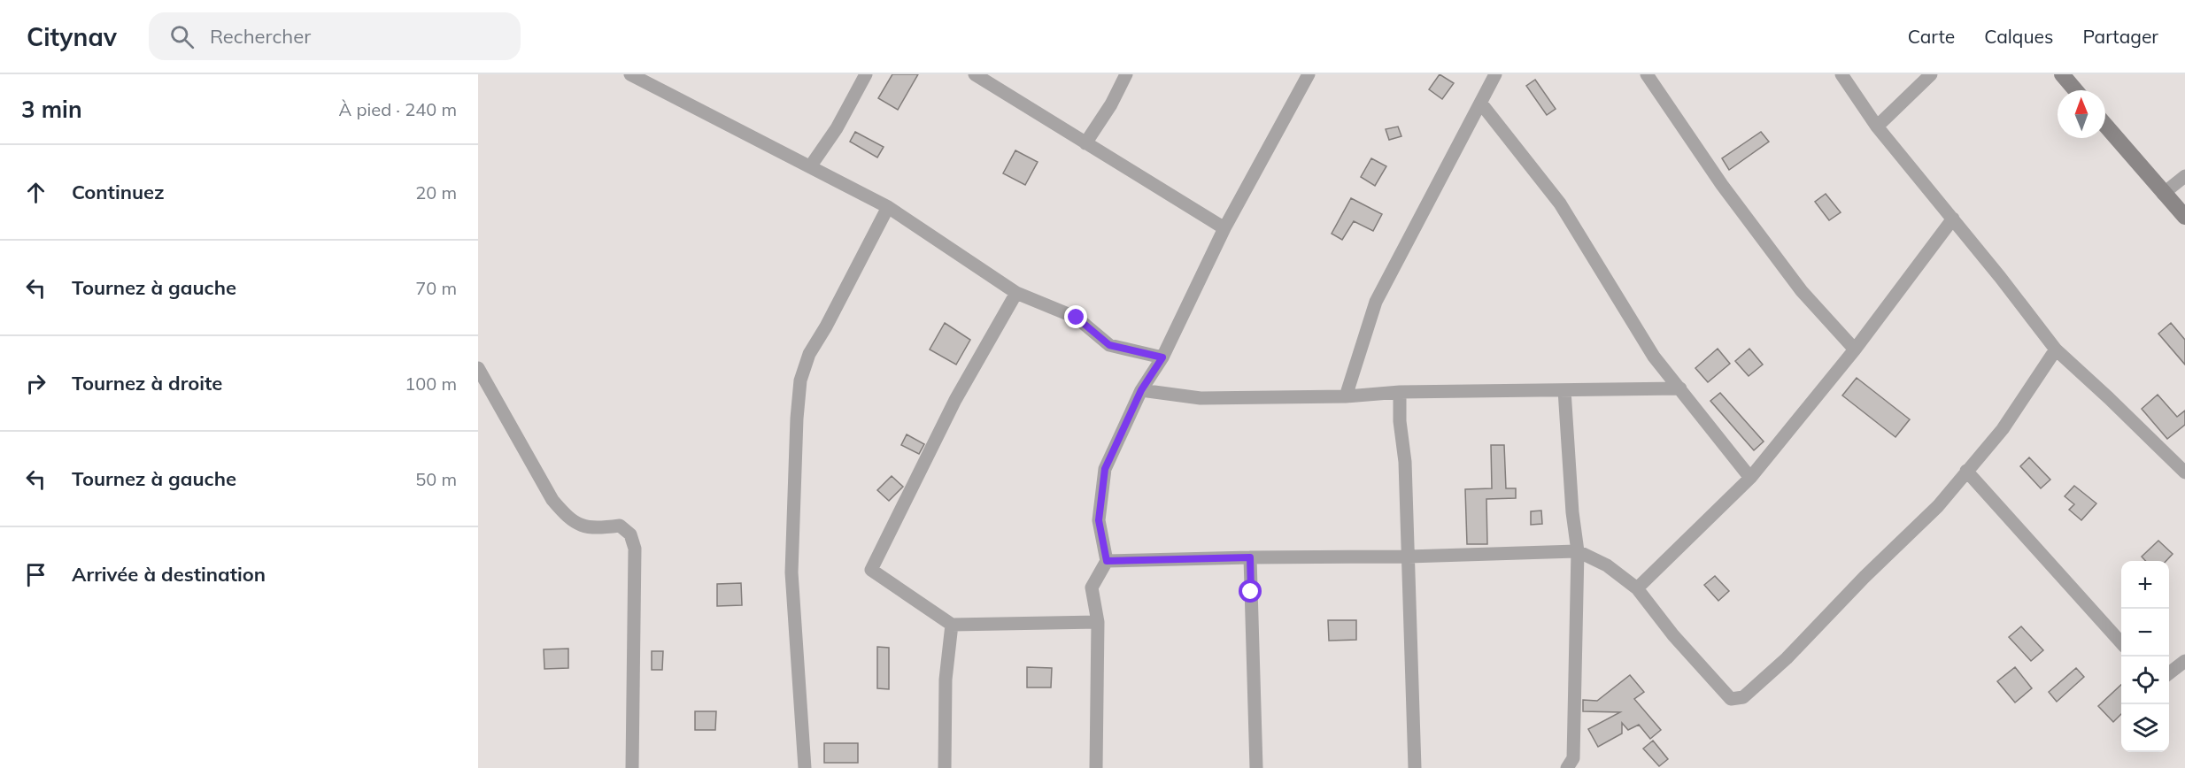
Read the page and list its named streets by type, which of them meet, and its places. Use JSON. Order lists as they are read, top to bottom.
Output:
{
  "north": "top",
  "page": {
    "header": "Citynav",
    "search": "Rechercher",
    "nav": ["Carte", "Calques", "Partager"],
    "heading": ["3 min", "À pied · 240 m"],
    "list": [
      ["Continuez", "20 m"],
      ["Tournez à gauche", "70 m"],
      ["Tournez à droite", "100 m"],
      ["Tournez à gauche", "50 m"],
      "Arrivée à destination"
    ],
    "map_buttons": ["+", "−"]
  }
}
